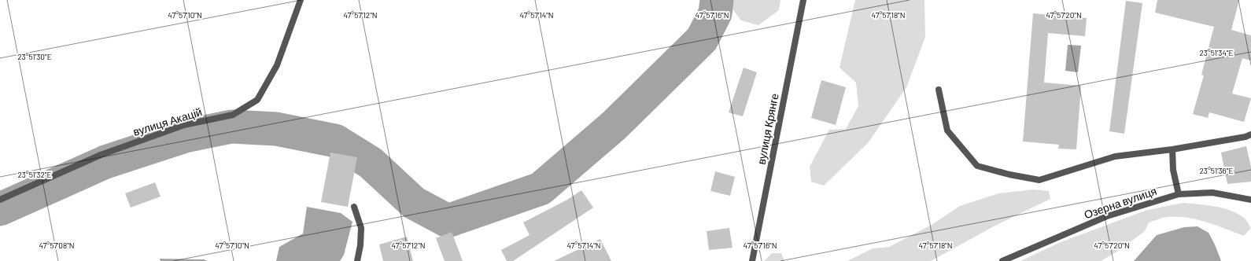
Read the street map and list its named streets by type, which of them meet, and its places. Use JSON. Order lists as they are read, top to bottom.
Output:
{
  "streets": {
    "street": ["вулиця Акацій", "вулиця Крянге", "Озерна вулиця"]
  },
  "coordinates": [
    "47°57'10\"N",
    "47°57'12\"N",
    "47°57'14\"N",
    "47°57'16\"N",
    "47°57'18\"N",
    "47°57'20\"N",
    "23°51'34\"E",
    "23°51'30\"E",
    "23°51'36\"E",
    "23°51'32\"E",
    "47°57'08\"N"
  ]
}
